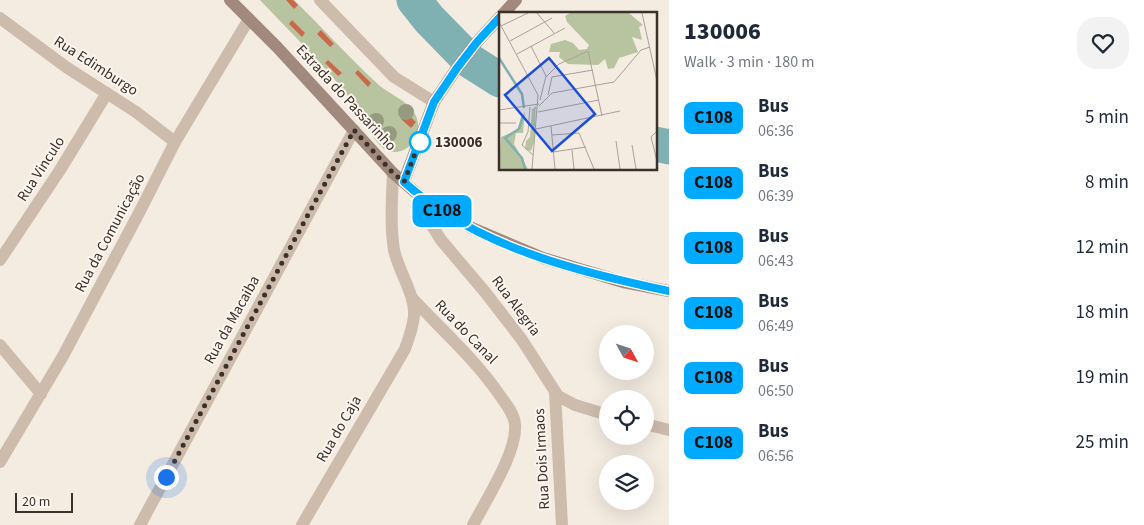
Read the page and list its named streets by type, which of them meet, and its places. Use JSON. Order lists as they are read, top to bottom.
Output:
{
  "streets": {
    "street": [
      "Rua Edimburgo",
      "Estrada do Passarinho",
      "Rua Vinculo",
      "Rua da Comunicação",
      "Rua Alegria",
      "Rua da Macaiba",
      "Rua do Canal",
      "Rua do Caja",
      "Rua Dois Irmaos"
    ]
  },
  "crossings": [
    ["Rua Edimburgo", "Rua Vinculo"],
    ["Rua Edimburgo", "Rua da Comunicação"],
    ["Estrada do Passarinho", "Rua da Comunicação"],
    ["Estrada do Passarinho", "Rua Alegria"],
    ["Estrada do Passarinho", "Rua da Macaiba"],
    ["Rua Alegria", "Rua Dois Irmaos"],
    ["Rua do Canal", "Rua do Caja"]
  ],
  "places": ["130006"],
  "lines": ["bus line C108"],
  "scale_bar": "20 m",
  "north": "bottom right",
  "page": {
    "on_map": "C108",
    "heading": ["130006", "Walk · 3 min · 180 m"],
    "list": [
      {
        "mark": "C108",
        "name": "Bus",
        "note": "06:36",
        "value": "5 min"
      },
      {
        "mark": "C108",
        "name": "Bus",
        "note": "06:39",
        "value": "8 min"
      },
      {
        "mark": "C108",
        "name": "Bus",
        "note": "06:43",
        "value": "12 min"
      },
      {
        "mark": "C108",
        "name": "Bus",
        "note": "06:49",
        "value": "18 min"
      },
      {
        "mark": "C108",
        "name": "Bus",
        "note": "06:50",
        "value": "19 min"
      },
      {
        "mark": "C108",
        "name": "Bus",
        "note": "06:56",
        "value": "25 min"
      }
    ],
    "scale": "20 m"
  }
}
